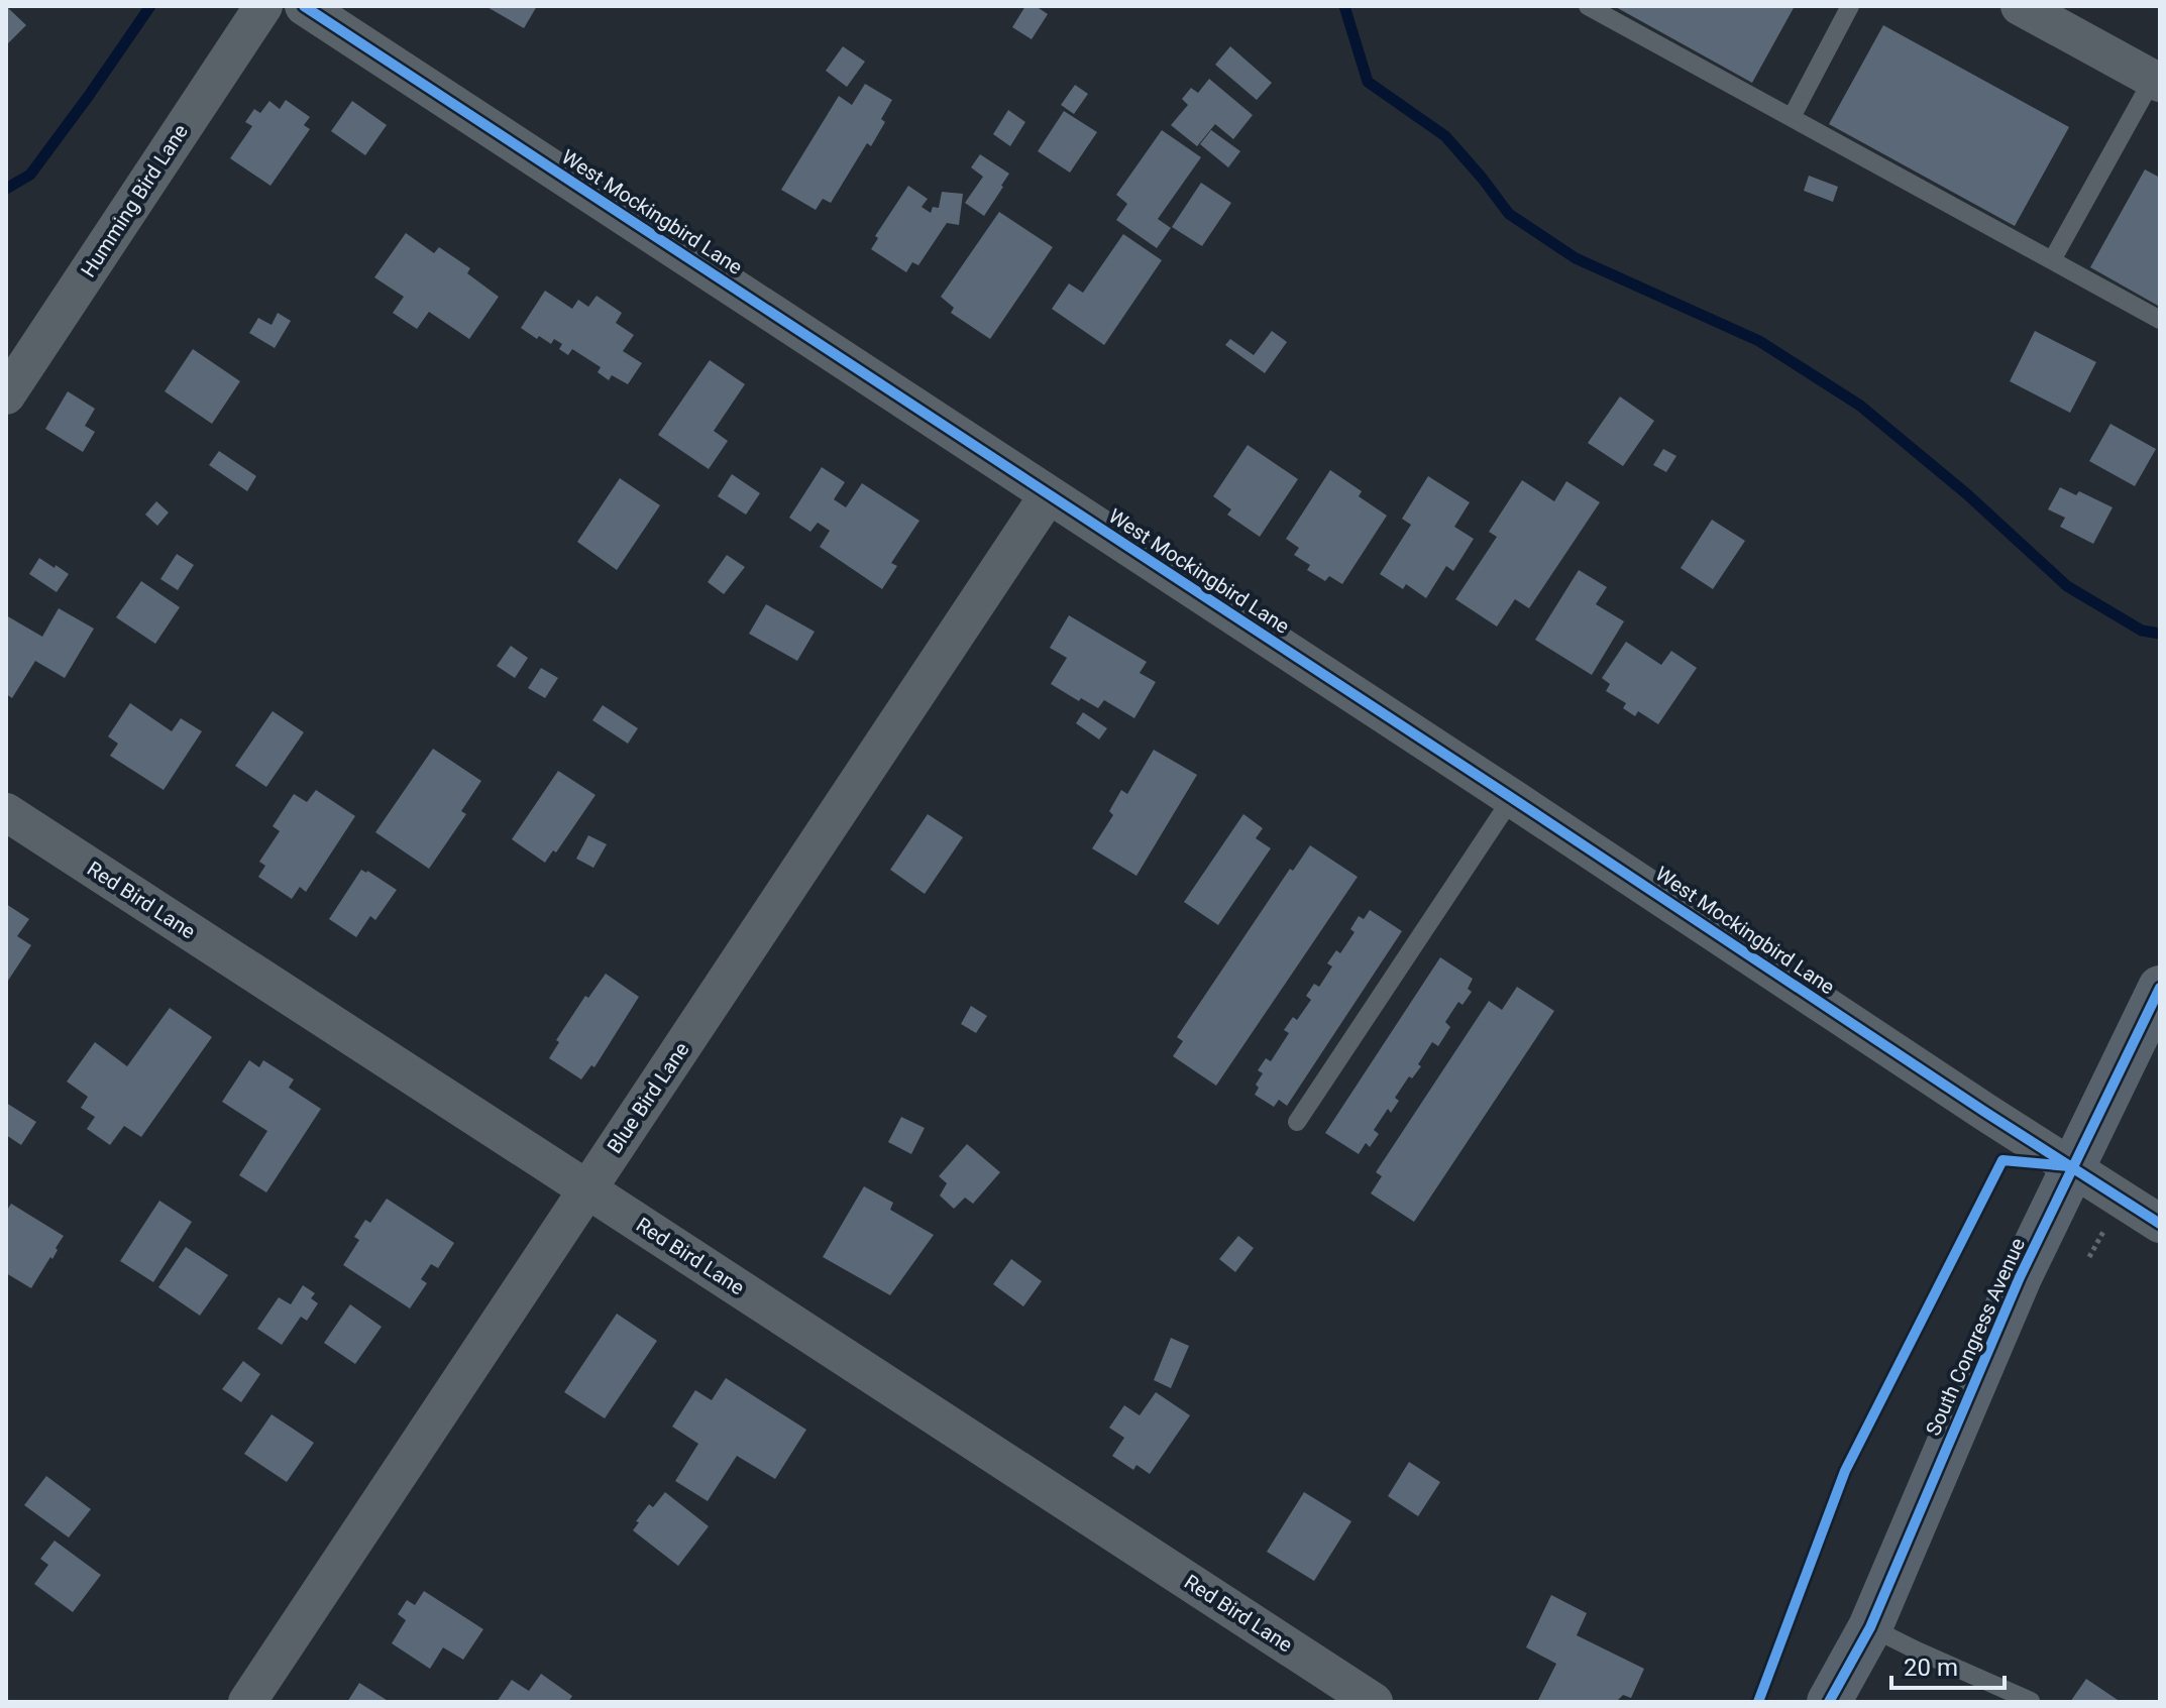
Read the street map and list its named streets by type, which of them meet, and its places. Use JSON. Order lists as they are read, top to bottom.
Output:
{
  "streets": {
    "main road": ["South Congress Avenue"],
    "street": [
      "Humming Bird Lane",
      "West Mockingbird Lane",
      "Red Bird Lane",
      "Blue Bird Lane"
    ]
  },
  "crossings": [
    ["West Mockingbird Lane", "Blue Bird Lane"],
    ["West Mockingbird Lane", "South Congress Avenue"],
    ["Red Bird Lane", "Blue Bird Lane"]
  ],
  "scale_bar": "20 m"
}
